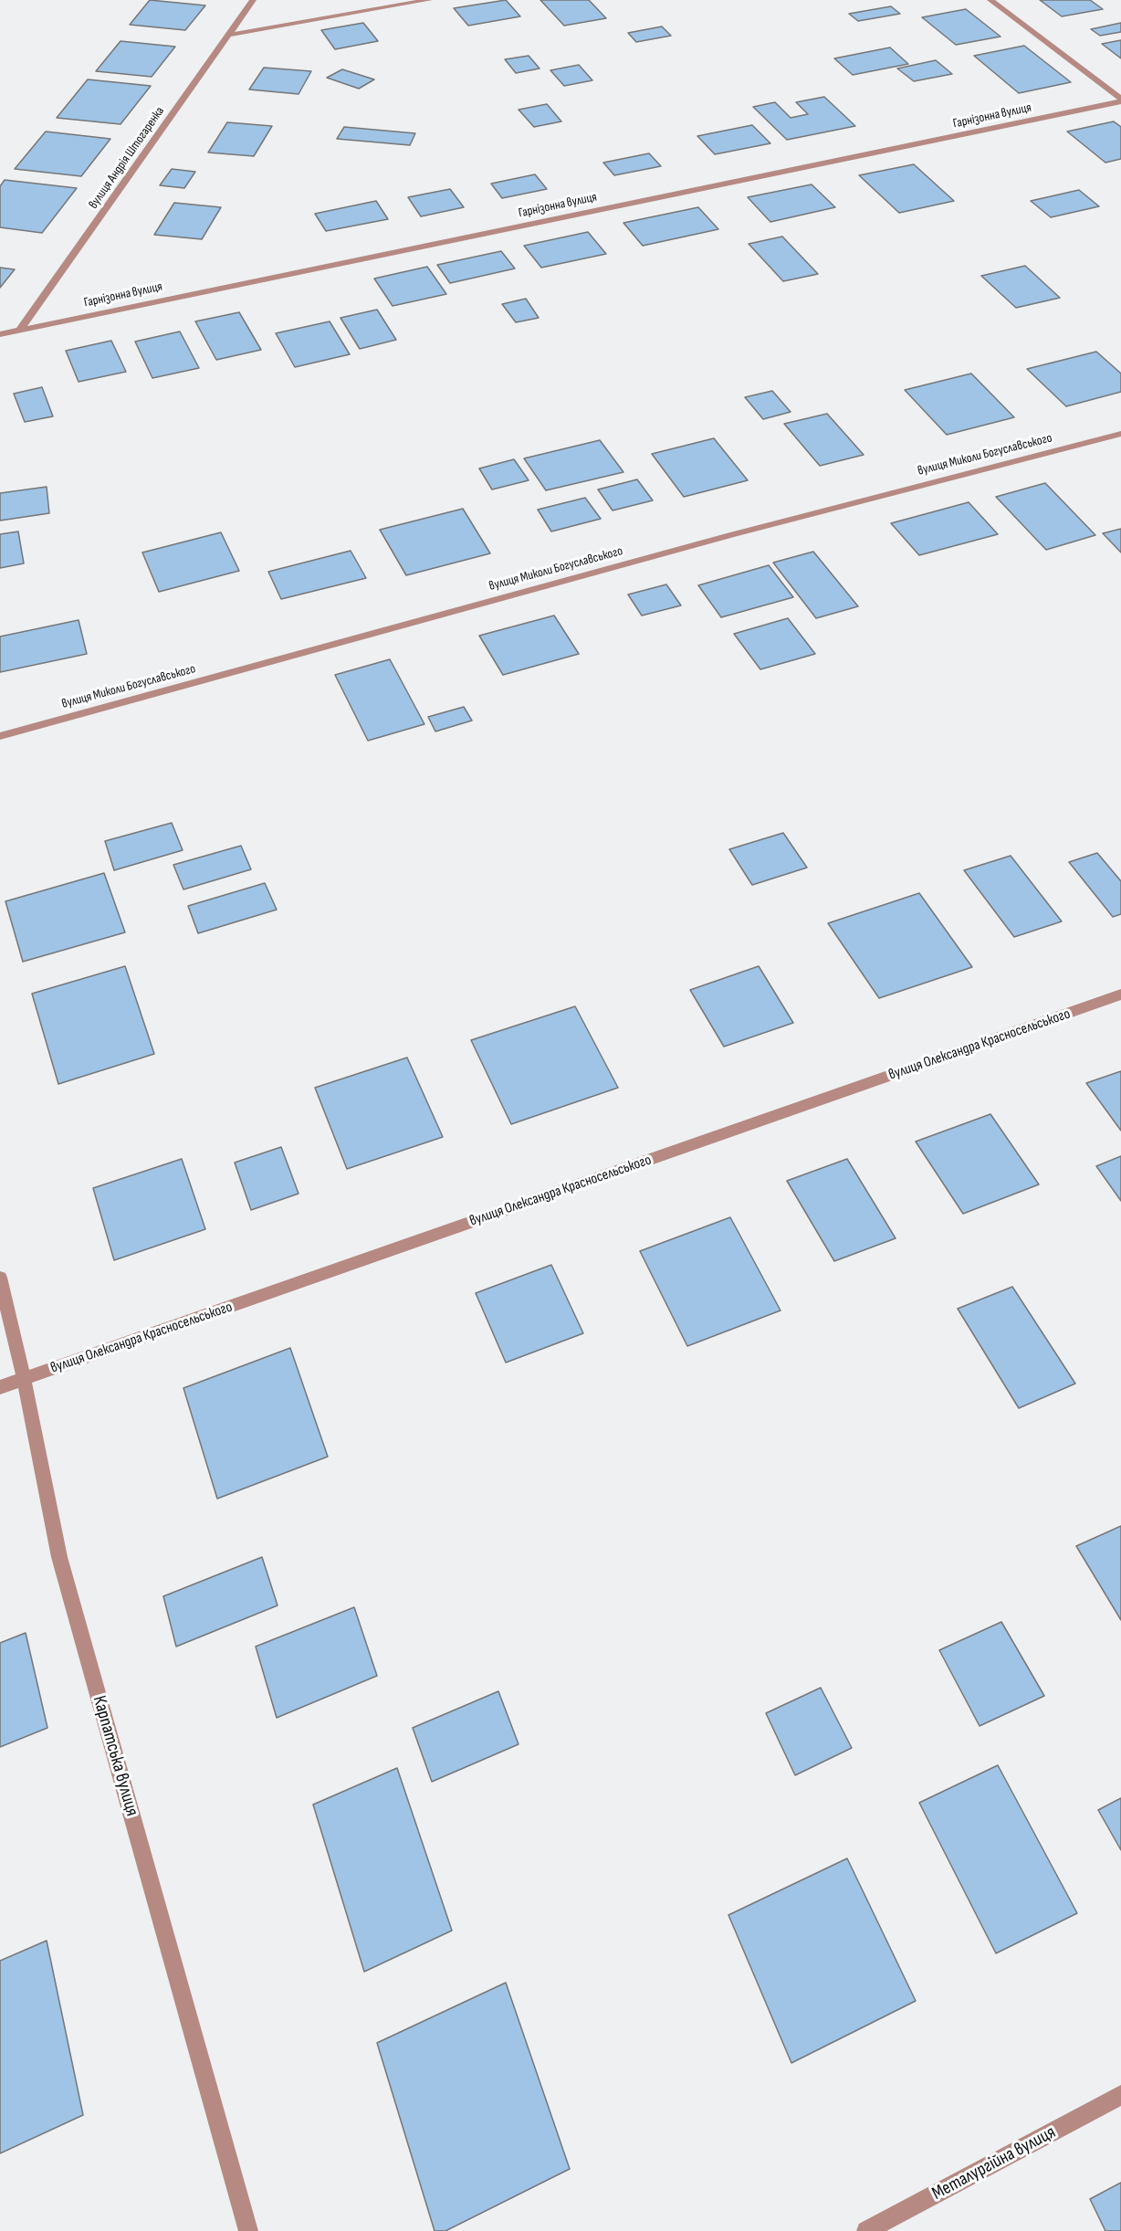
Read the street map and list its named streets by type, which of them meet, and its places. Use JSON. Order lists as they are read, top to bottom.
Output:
{
  "streets": {
    "street": [
      "Гарнізонна вулиця",
      "вулиця Андрія Штогаренка",
      "вулиця Миколи Богуславського",
      "вулиця Олександра Красносельського",
      "Карпатська вулиця",
      "Металургійна вулиця"
    ]
  },
  "crossings": [
    ["Гарнізонна вулиця", "вулиця Андрія Штогаренка"],
    ["вулиця Олександра Красносельського", "Карпатська вулиця"]
  ]
}
